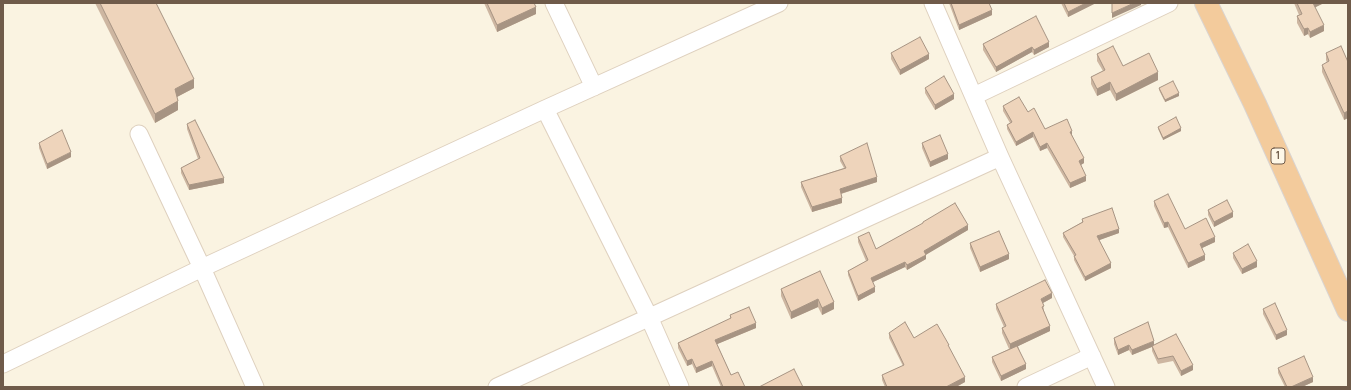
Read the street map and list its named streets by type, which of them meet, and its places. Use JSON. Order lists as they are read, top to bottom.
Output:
{
  "streets": {
    "highway": ["1"]
  }
}
